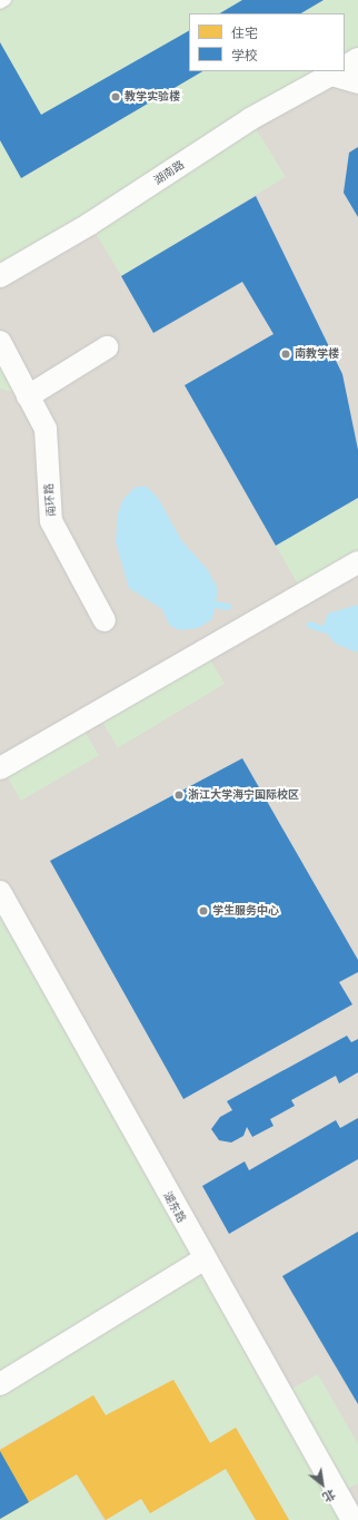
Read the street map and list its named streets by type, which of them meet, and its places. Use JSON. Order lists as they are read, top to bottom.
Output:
{
  "streets": {
    "street": ["湖南路", "南环路", "湖东路"]
  },
  "places": [
    "教学实验楼",
    "南教学楼",
    "浙江大学海宁国际校区",
    "学生服务中心"
  ],
  "legend": ["住宅", "学校"],
  "north": "bottom right"
}
